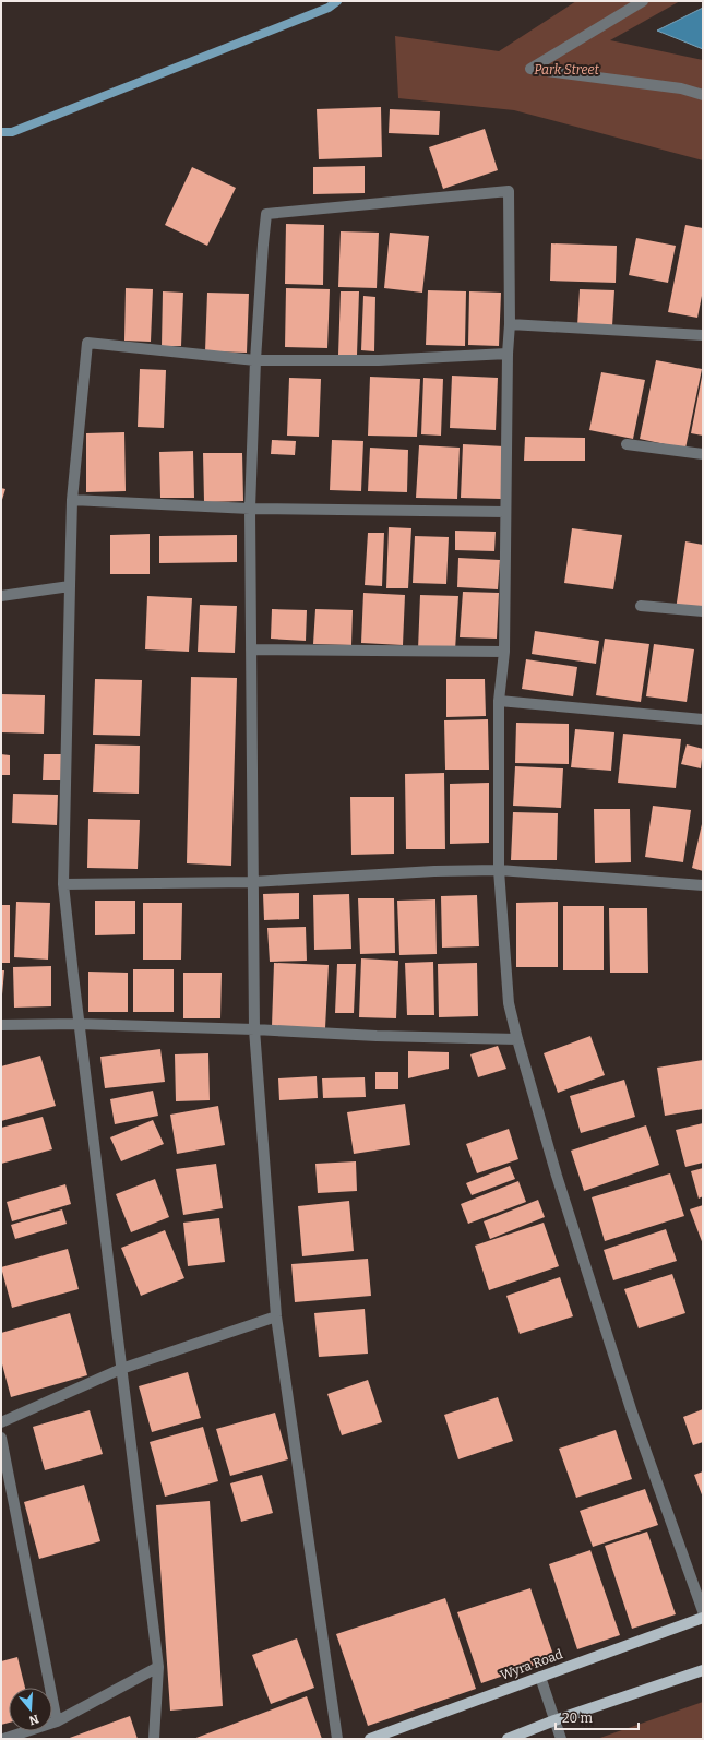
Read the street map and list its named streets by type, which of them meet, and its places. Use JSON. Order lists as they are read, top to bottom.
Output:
{
  "streets": {
    "main road": ["Wyra Road"]
  },
  "parks": ["Park Street"],
  "scale_bar": "20 m",
  "north": "bottom"
}
